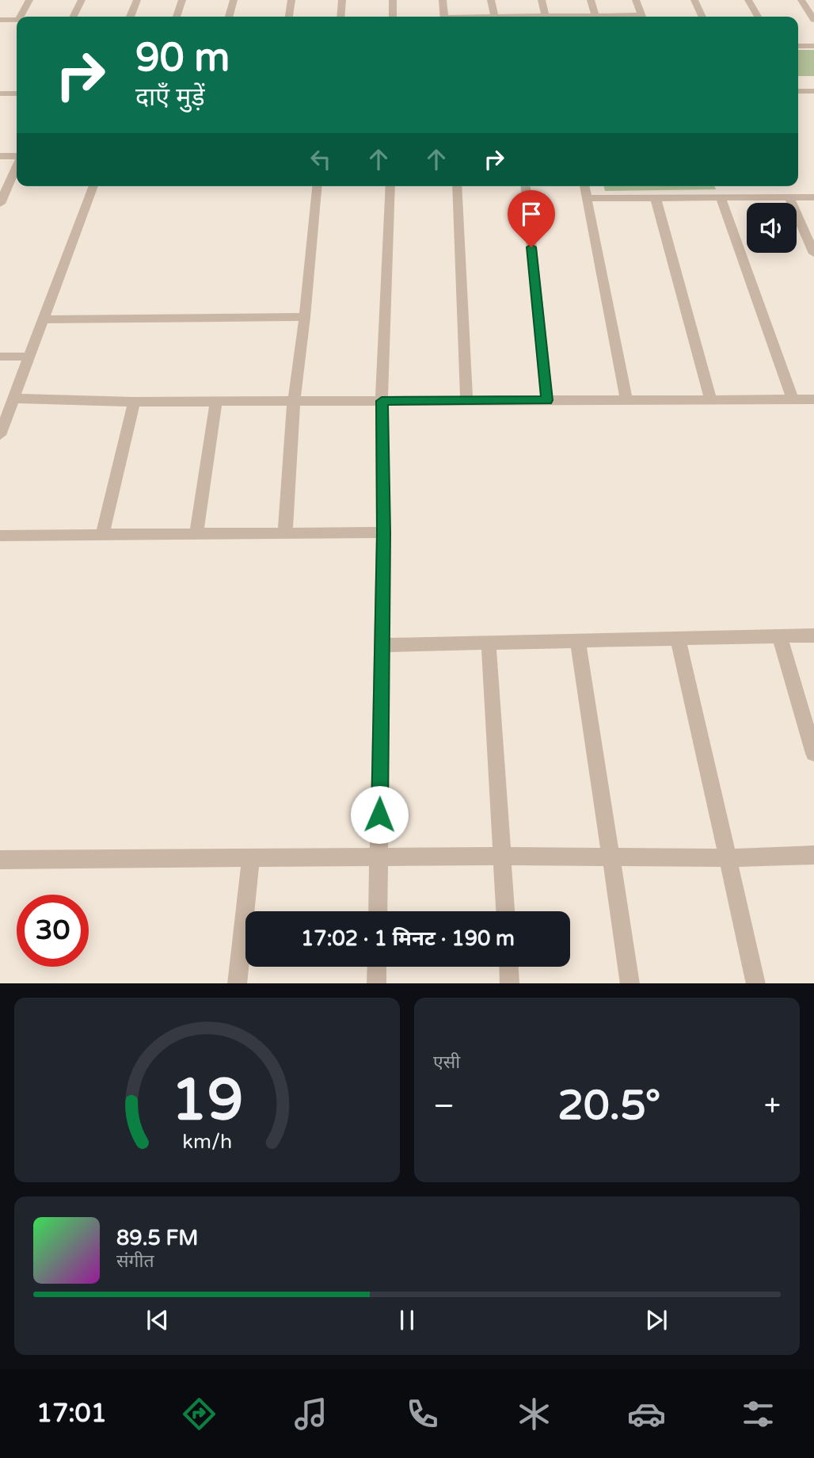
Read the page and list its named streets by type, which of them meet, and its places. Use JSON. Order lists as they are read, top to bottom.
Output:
{
  "page": {
    "turn": ["90 m", "दाएँ मुड़ें"],
    "limit": "30",
    "trip": "17:02 · 1 मिनट · 190 m",
    "tile": "एसी",
    "heat": ["−", "20.5°", "+"],
    "song": ["89.5 FM", "संगीत"],
    "tabs": "17:01",
    "gauge": ["19", "km/h"]
  }
}
